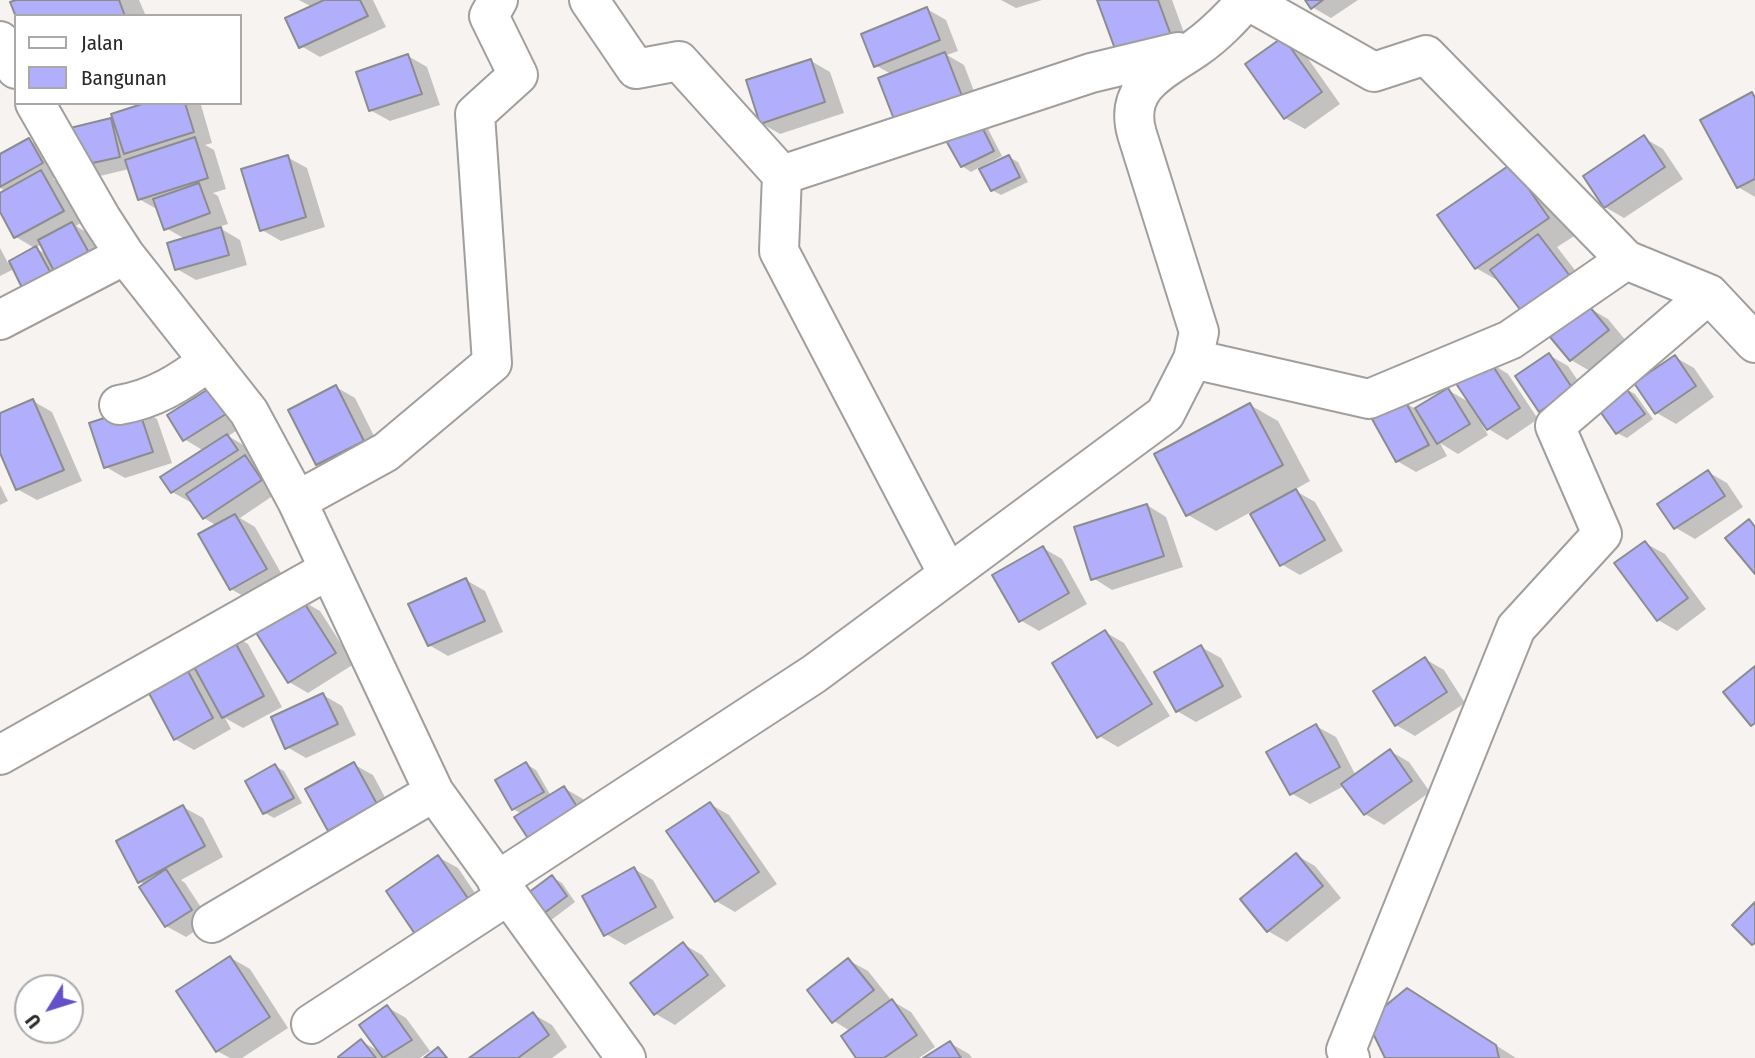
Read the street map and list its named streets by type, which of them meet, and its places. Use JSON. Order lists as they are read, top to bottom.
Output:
{
  "legend": ["Jalan", "Bangunan"],
  "north": "bottom left"
}
